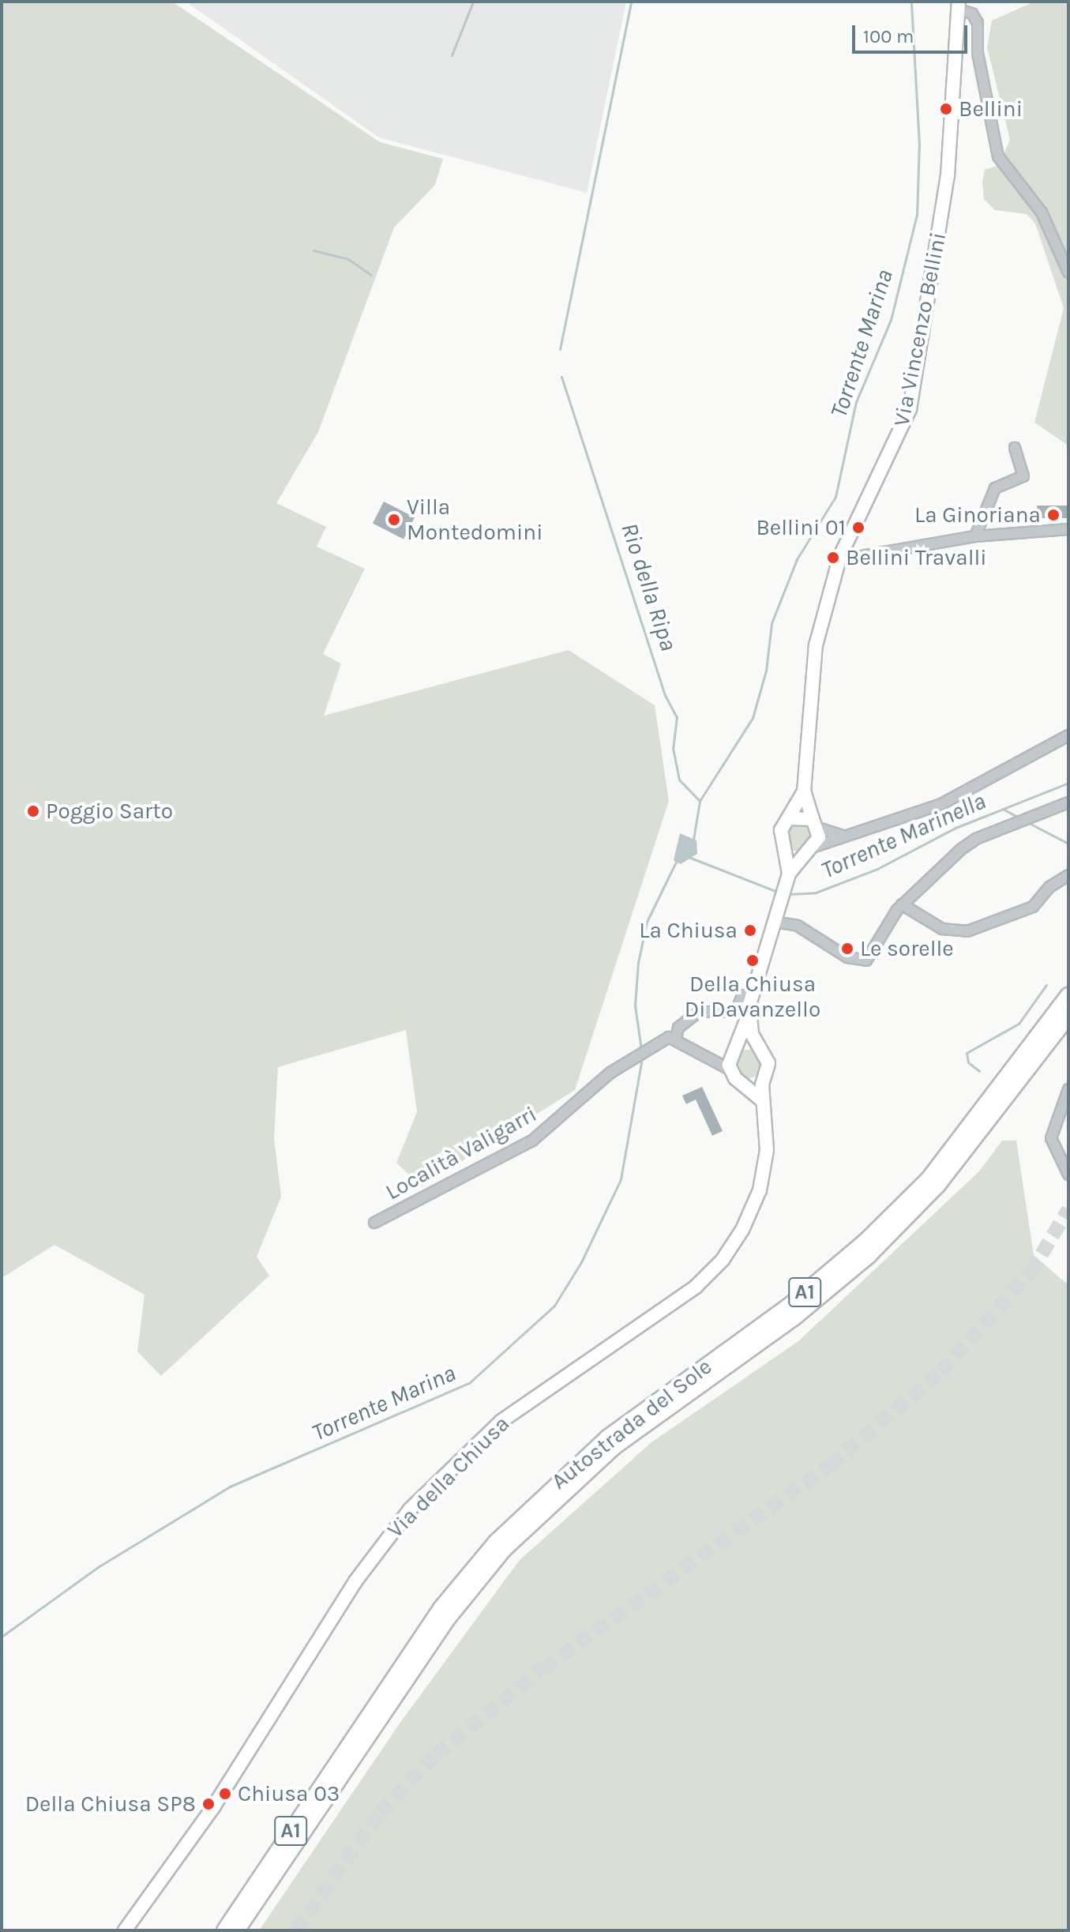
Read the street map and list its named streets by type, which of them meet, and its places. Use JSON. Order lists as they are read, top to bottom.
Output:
{
  "streets": {
    "highway": ["A1", "Autostrada del Sole"],
    "main road": ["Via Vincenzo Bellini", "Via della Chiusa"],
    "street": ["Località Valigarri"]
  },
  "crossings": [
    ["Via Vincenzo Bellini", "Via della Chiusa"]
  ],
  "water": ["Torrente Marina", "Rio della Ripa", "Torrente Marinella"],
  "places": [
    "Bellini",
    "La Ginoriana",
    "Villa Montedomini",
    "Bellini 01",
    "Bellini Travalli",
    "Poggio Sarto",
    "La Chiusa",
    "Le sorelle",
    "Della Chiusa Di Davanzello",
    "Chiusa 03",
    "Della Chiusa SP8"
  ],
  "scale_bar": "100 m"
}
